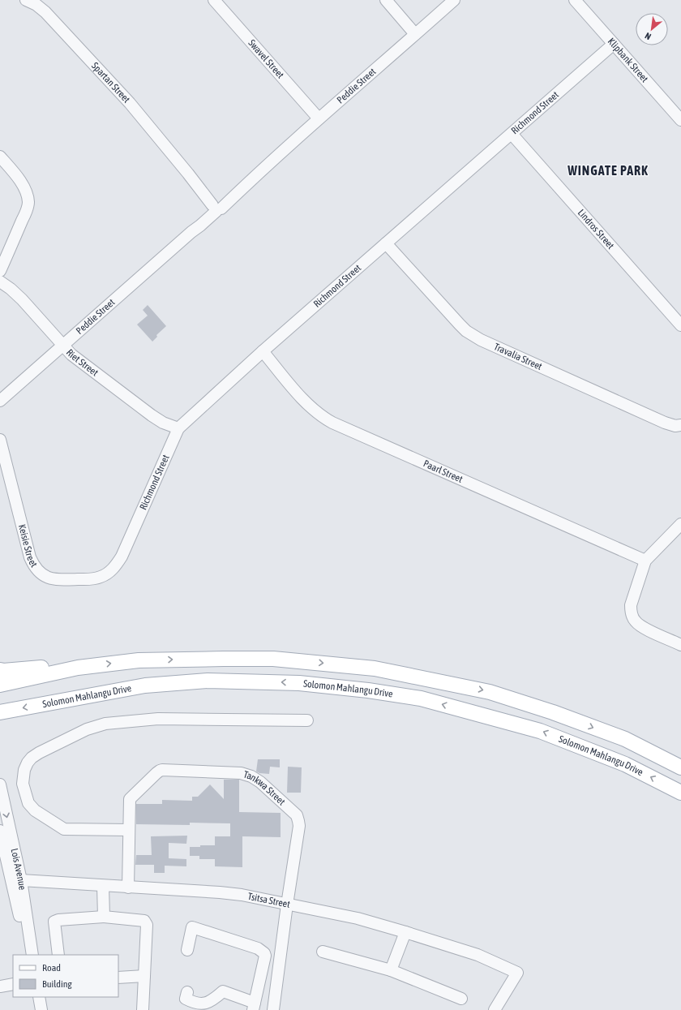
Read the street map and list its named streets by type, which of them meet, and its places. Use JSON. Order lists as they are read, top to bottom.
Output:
{
  "streets": {
    "main road": ["Solomon Mahlangu Drive"],
    "street": [
      "Swavel Street",
      "Klipbank Street",
      "Spartan Street",
      "Peddie Street",
      "Richmond Street",
      "Lindros Street",
      "Travalia Street",
      "Riet Street",
      "Paarl Street",
      "Keisie Street",
      "Tankwa Street",
      "Lois Avenue",
      "Tsitsa Street"
    ]
  },
  "crossings": [
    ["Swavel Street", "Peddie Street"],
    ["Klipbank Street", "Richmond Street"],
    ["Spartan Street", "Peddie Street"],
    ["Peddie Street", "Riet Street"],
    ["Richmond Street", "Lindros Street"],
    ["Richmond Street", "Travalia Street"],
    ["Richmond Street", "Riet Street"],
    ["Richmond Street", "Paarl Street"],
    ["Richmond Street", "Keisie Street"],
    ["Tankwa Street", "Tsitsa Street"],
    ["Lois Avenue", "Tsitsa Street"]
  ],
  "districts": ["WINGATE PARK"],
  "legend": ["Road", "Building"],
  "north": "bottom left"
}
